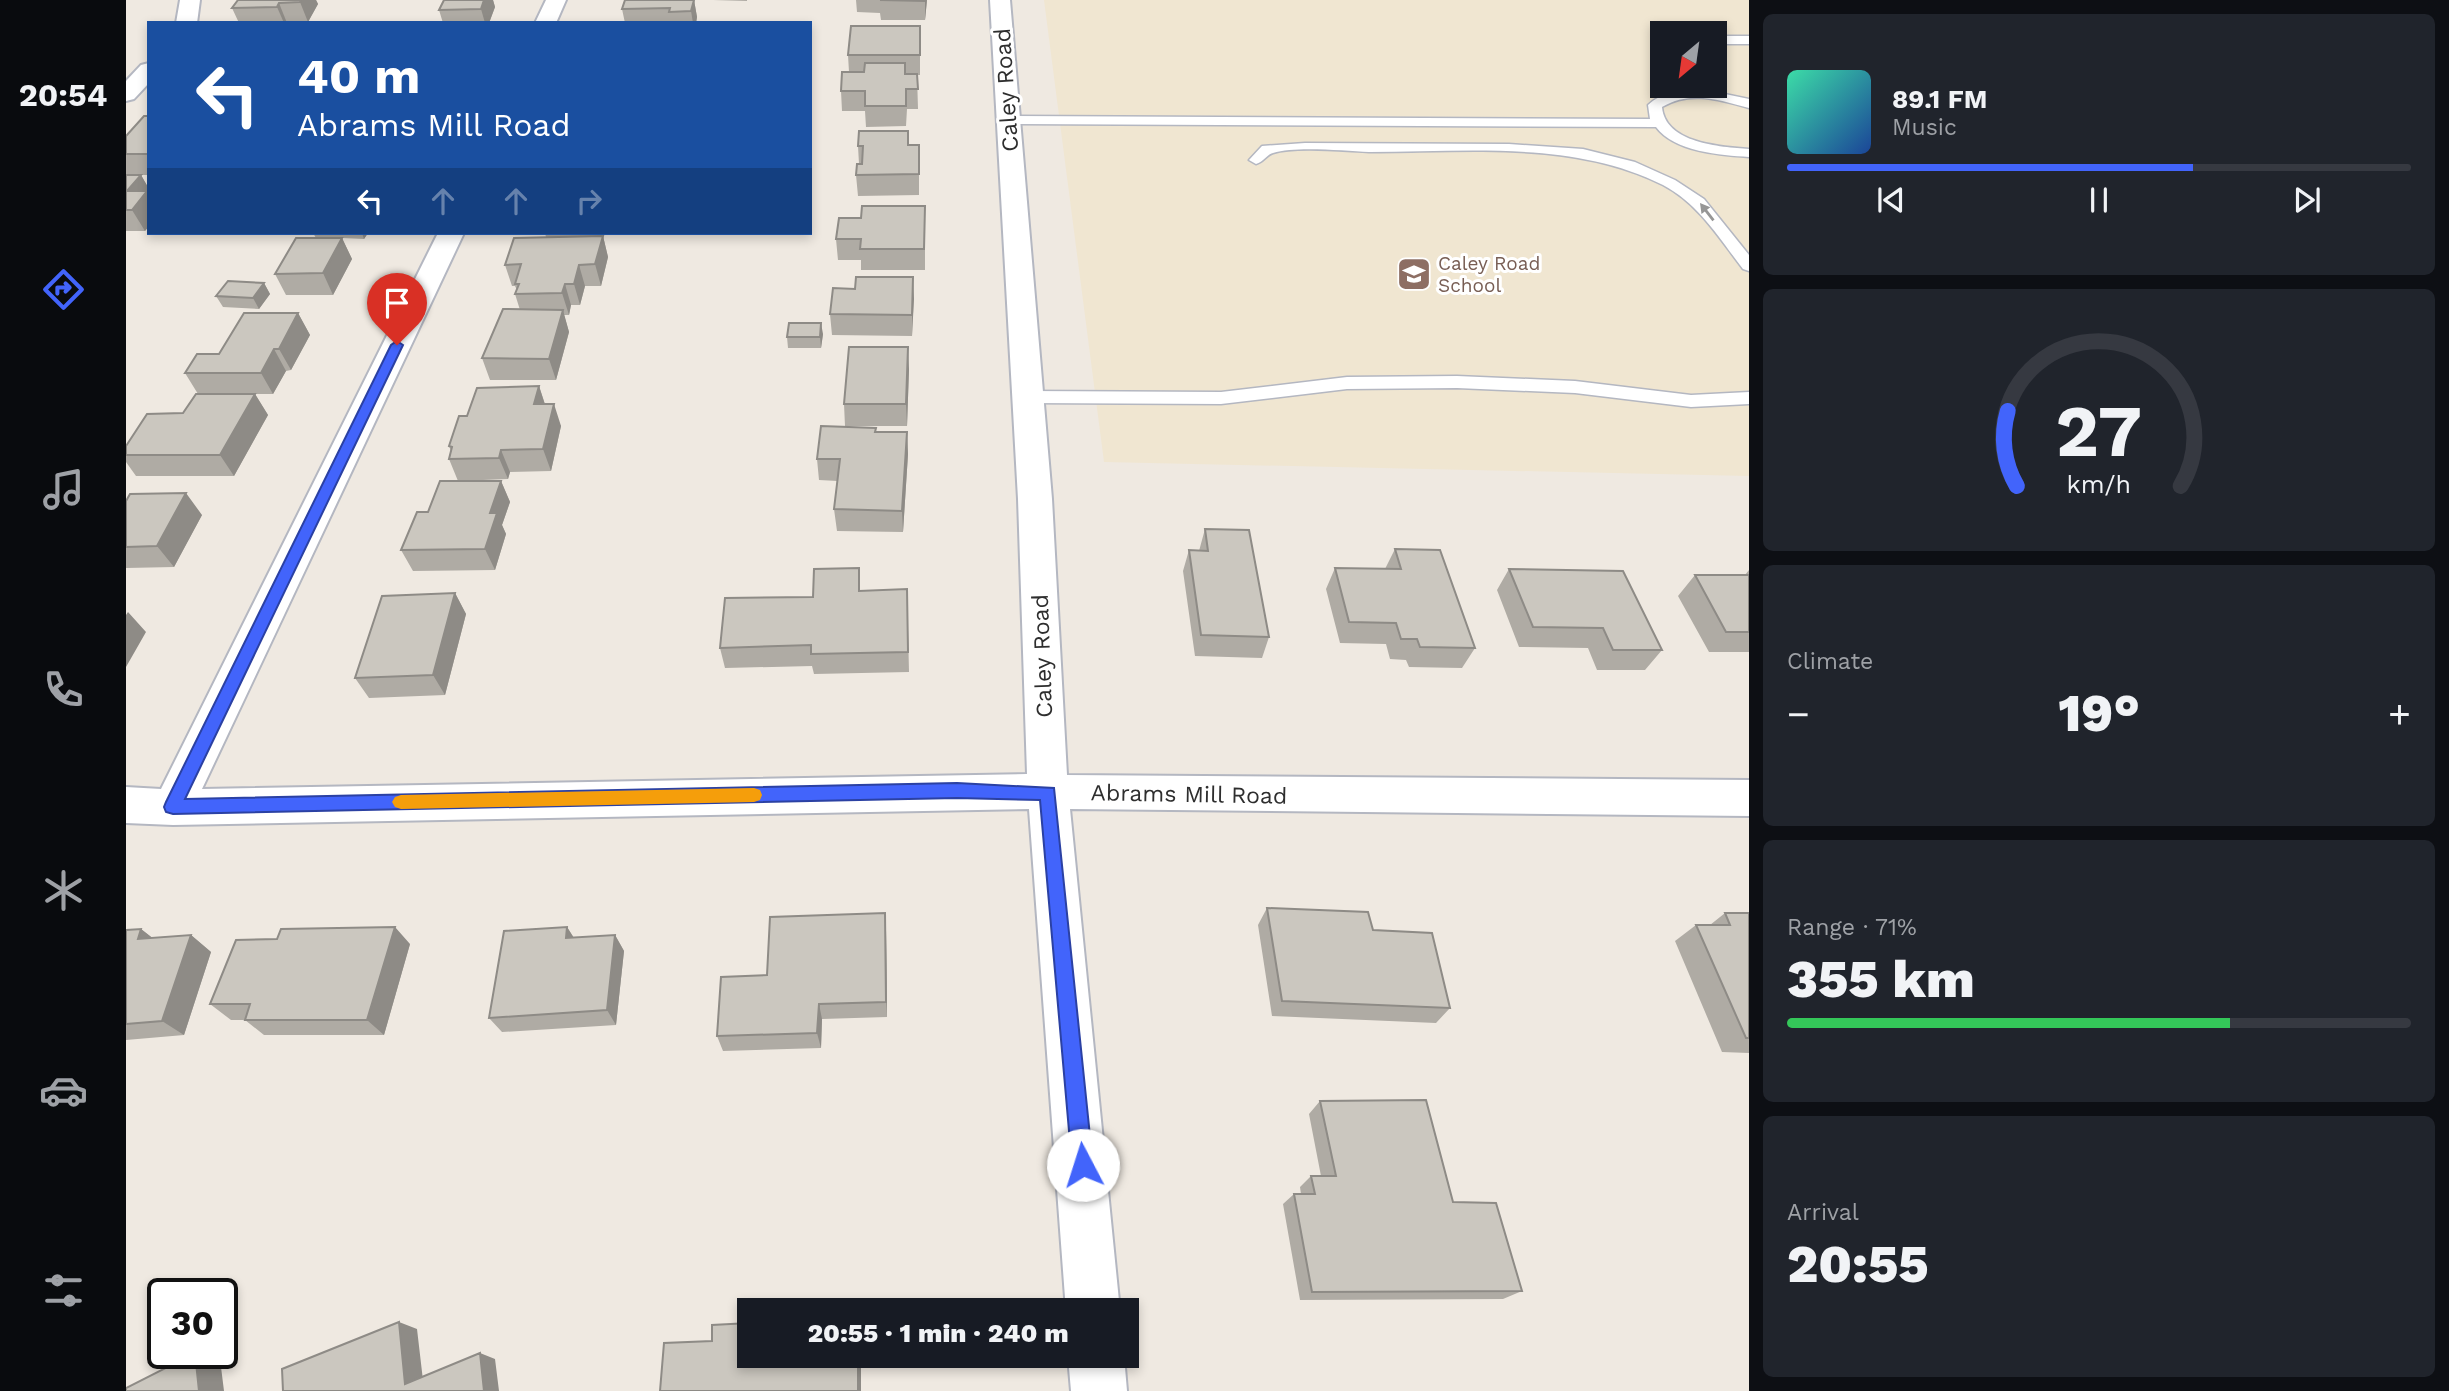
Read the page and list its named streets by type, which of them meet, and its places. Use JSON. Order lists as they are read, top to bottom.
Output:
{
  "streets": {
    "street": ["Caley Road", "Abrams Mill Road"]
  },
  "crossings": [
    ["Caley Road", "Abrams Mill Road"]
  ],
  "places": {
    "school or university": ["Caley Road School"]
  },
  "north": "bottom left",
  "page": {
    "tabs": "20:54",
    "turn": ["40 m", "Abrams Mill Road"],
    "song": ["89.1 FM", "Music"],
    "tile": [
      "Climate",
      ["Range · 71%", "355 km"],
      ["Arrival", "20:55"]
    ],
    "heat": ["−", "19°", "+"],
    "limit": "30",
    "trip": "20:55 · 1 min · 240 m",
    "gauge": ["27", "km/h"]
  }
}
